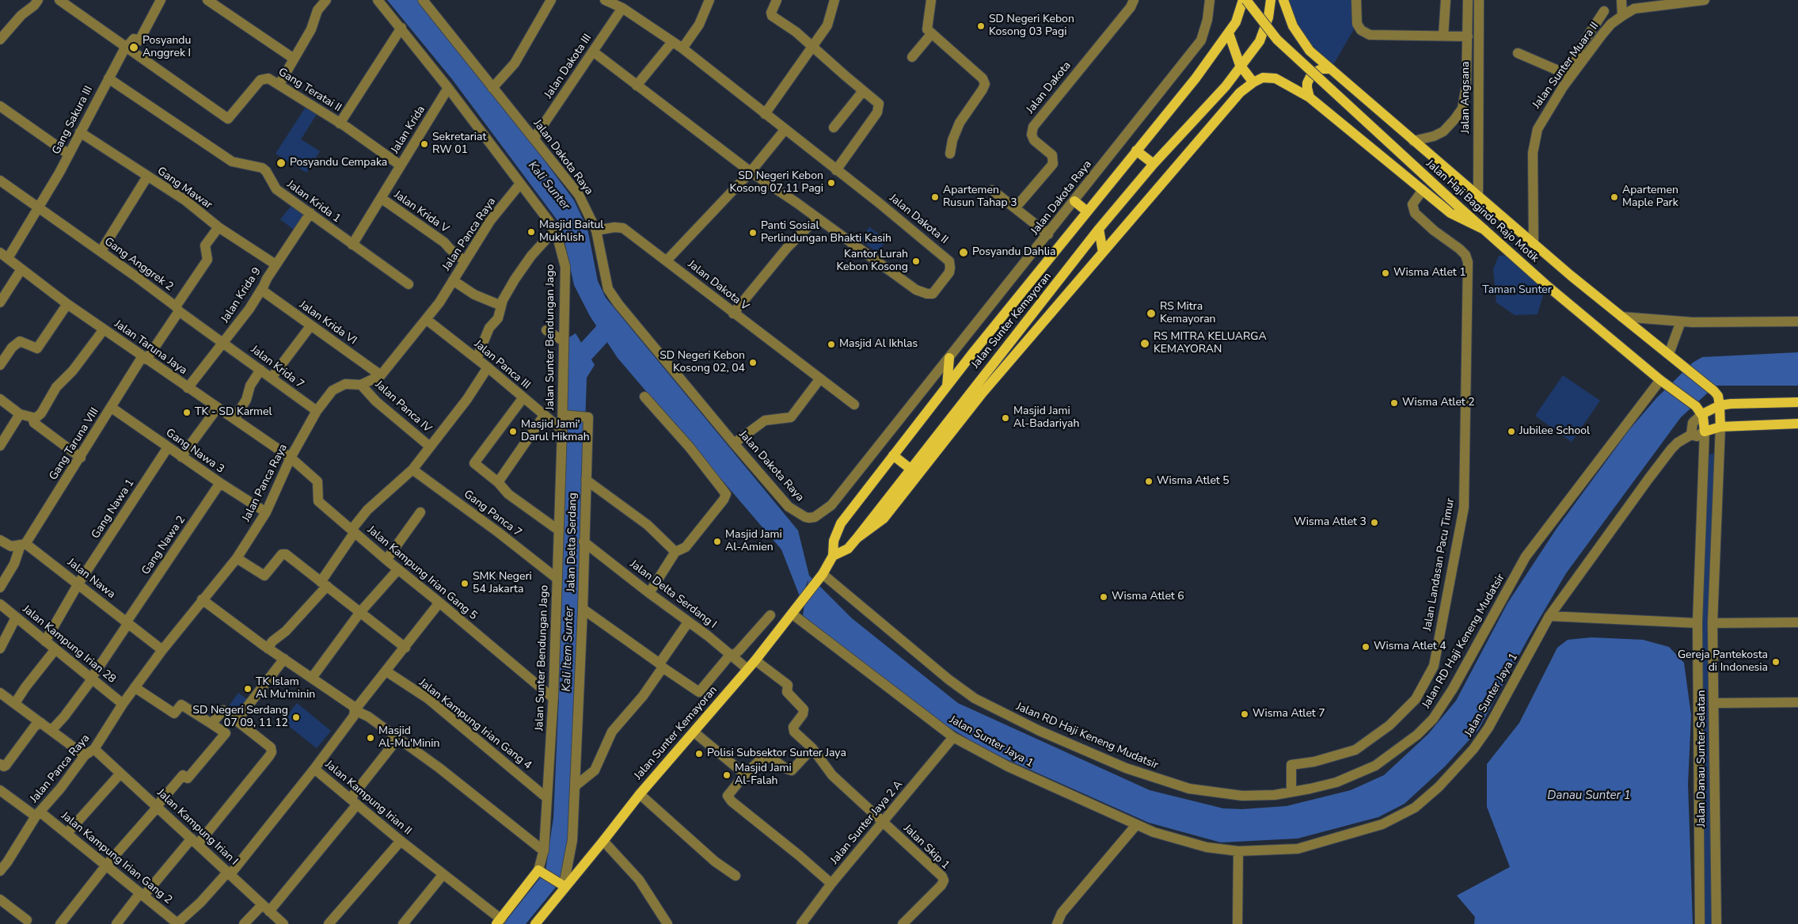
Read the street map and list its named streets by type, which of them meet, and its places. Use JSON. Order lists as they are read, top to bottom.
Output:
{
  "streets": {
    "main road": ["Jalan Haji Bagindo Rajo Motik", "Jalan Sunter Kemayoran"],
    "street": [
      "Jalan Sunter Muara II",
      "Jalan Dakota III",
      "Jalan Dakota",
      "Gang Teratai II",
      "Jalan Angsana",
      "Gang Sakura III",
      "Jalan Krida",
      "Jalan Dakota Raya",
      "Gang Mawar",
      "Jalan Krida 1",
      "Jalan Krida V",
      "Jalan Dakota II",
      "Jalan Panca Raya",
      "Gang Anggrek 2",
      "Jalan Dakota V",
      "Jalan Krida 9",
      "Jalan Krida VI",
      "Jalan Sunter Bendungan Jago",
      "Jalan Taruna Jaya",
      "Jalan Panca III",
      "Jalan Krida 7",
      "Jalan Panca IV",
      "Gang Taruna VIII",
      "Gang Nawa 3",
      "Gang Nawa 1",
      "Gang Panca 7",
      "Jalan Delta Serdang",
      "Gang Nawa 2",
      "Jalan Landasan Pacu Timur",
      "Jalan Kampung Irian Gang 5",
      "Jalan Nawa",
      "Jalan Delta Serdang I",
      "Jalan RD Haji Keneng Mudatsir",
      "Jalan Kampung Irian 28",
      "Jalan Sunter Jaya 1",
      "Jalan Kampung Irian Gang 4",
      "Jalan Danau Sunter Selatan",
      "Jalan Kampung Irian II",
      "Jalan Sunter Jaya 2 A",
      "Jalan Kampung Irian I",
      "Jalan Skip 1",
      "Jalan Kampung Irian Gang 2"
    ]
  },
  "crossings": [
    ["Jalan Sunter Muara II", "Jalan Haji Bagindo Rajo Motik"],
    ["Jalan Dakota III", "Jalan Dakota Raya"],
    ["Jalan Dakota III", "Jalan Dakota II"],
    ["Gang Teratai II", "Gang Sakura III"],
    ["Gang Teratai II", "Jalan Krida"],
    ["Jalan Angsana", "Jalan Haji Bagindo Rajo Motik"],
    ["Gang Sakura III", "Gang Mawar"],
    ["Gang Sakura III", "Jalan Krida 1"],
    ["Gang Sakura III", "Gang Anggrek 2"],
    ["Gang Sakura III", "Jalan Taruna Jaya"],
    ["Jalan Krida", "Jalan Krida 1"],
    ["Jalan Krida", "Jalan Krida V"],
    ["Jalan Krida", "Jalan Sunter Bendungan Jago"],
    ["Jalan Dakota Raya", "Jalan Dakota V"],
    ["Gang Mawar", "Jalan Krida 9"],
    ["Gang Mawar", "Gang Taruna VIII"],
    ["Jalan Krida 1", "Jalan Krida 9"],
    ["Jalan Haji Bagindo Rajo Motik", "Jalan RD Haji Keneng Mudatsir"],
    ["Jalan Haji Bagindo Rajo Motik", "Jalan Sunter Jaya 1"],
    ["Jalan Haji Bagindo Rajo Motik", "Jalan Danau Sunter Selatan"],
    ["Jalan Krida V", "Jalan Panca Raya"],
    ["Jalan Panca Raya", "Jalan Krida VI"],
    ["Jalan Panca Raya", "Jalan Sunter Bendungan Jago"],
    ["Jalan Panca Raya", "Jalan Taruna Jaya"],
    ["Jalan Panca Raya", "Jalan Panca III"],
    ["Jalan Panca Raya", "Jalan Krida 7"],
    ["Jalan Panca Raya", "Jalan Panca IV"],
    ["Jalan Panca Raya", "Gang Nawa 3"],
    ["Jalan Panca Raya", "Jalan Kampung Irian Gang 5"],
    ["Jalan Panca Raya", "Jalan Nawa"],
    ["Jalan Panca Raya", "Jalan Kampung Irian 28"],
    ["Jalan Panca Raya", "Jalan Kampung Irian I"],
    ["Jalan Panca Raya", "Jalan Kampung Irian Gang 2"],
    ["Gang Anggrek 2", "Jalan Krida 9"],
    ["Gang Anggrek 2", "Jalan Krida 7"],
    ["Gang Anggrek 2", "Gang Taruna VIII"],
    ["Jalan Krida 9", "Jalan Krida VI"],
    ["Jalan Krida 9", "Jalan Taruna Jaya"],
    ["Jalan Krida 9", "Jalan Krida 7"],
    ["Jalan Sunter Kemayoran", "Jalan Delta Serdang"],
    ["Jalan Sunter Kemayoran", "Jalan Delta Serdang I"],
    ["Jalan Sunter Kemayoran", "Jalan RD Haji Keneng Mudatsir"],
    ["Jalan Sunter Kemayoran", "Jalan Sunter Jaya 1"],
    ["Jalan Sunter Bendungan Jago", "Jalan Panca III"],
    ["Jalan Sunter Bendungan Jago", "Gang Panca 7"],
    ["Jalan Sunter Bendungan Jago", "Jalan Kampung Irian Gang 5"],
    ["Jalan Sunter Bendungan Jago", "Jalan Kampung Irian Gang 4"],
    ["Jalan Taruna Jaya", "Gang Taruna VIII"],
    ["Jalan Taruna Jaya", "Jalan Kampung Irian Gang 5"],
    ["Gang Taruna VIII", "Gang Nawa 3"],
    ["Gang Taruna VIII", "Jalan Nawa"],
    ["Gang Nawa 3", "Gang Nawa 1"],
    ["Gang Nawa 3", "Gang Nawa 2"],
    ["Gang Nawa 1", "Jalan Nawa"],
    ["Gang Nawa 1", "Jalan Kampung Irian 28"],
    ["Jalan Delta Serdang", "Jalan Delta Serdang I"],
    ["Gang Nawa 2", "Jalan Nawa"],
    ["Gang Nawa 2", "Jalan Kampung Irian 28"],
    ["Jalan Landasan Pacu Timur", "Jalan RD Haji Keneng Mudatsir"],
    ["Jalan Kampung Irian Gang 5", "Jalan Kampung Irian II"],
    ["Jalan Sunter Jaya 1", "Jalan Danau Sunter Selatan"],
    ["Jalan Sunter Jaya 1", "Jalan Sunter Jaya 2 A"],
    ["Jalan Kampung Irian Gang 4", "Jalan Kampung Irian II"],
    ["Jalan Sunter Jaya 2 A", "Jalan Skip 1"]
  ],
  "water": ["Kali Sunter", "Kali Item Sunter", "Danau Sunter 1"],
  "parks": ["Taman Sunter"],
  "places": [
    "SD Negeri Kebon Kosong 03 Pagi",
    "Posyandu Anggrek I",
    "Sekretariat RW 01",
    "Posyandu Cempaka",
    "SD Negeri Kebon Kosong 07,11 Pagi",
    "Apartemen Rusun Tahap 3",
    "Apartemen Maple Park",
    "Masjid Baitul Mukhlish",
    "Panti Sosial Perlindungan Bhakti Kasih",
    "Posyandu Dahlia",
    "Kantor Lurah Kebon Kosong",
    "Wisma Atlet 1",
    "RS Mitra Kemayoran",
    "RS MITRA KELUARGA KEMAYORAN",
    "Masjid Al Ikhlas",
    "SD Negeri Kebon Kosong 02, 04",
    "Wisma Atlet 2",
    "TK - SD Karmel",
    "Masjid Jami Al-Badariyah",
    "Masjid Jami' Darul Hikmah",
    "Jubilee School",
    "Wisma Atlet 5",
    "Wisma Atlet 3",
    "Masjid Jami Al-Amien",
    "SMK Negeri 54 Jakarta",
    "Wisma Atlet 6",
    "Wisma Atlet 4",
    "Gereja Pantekosta di Indonesia",
    "TK Islam Al Mu'minin",
    "Wisma Atlet 7",
    "SD Negeri Serdang 07 09, 11 12",
    "Masjid Al-Mu'Minin",
    "Polisi Subsektor Sunter Jaya",
    "Masjid Jami Al-Falah"
  ]
}
